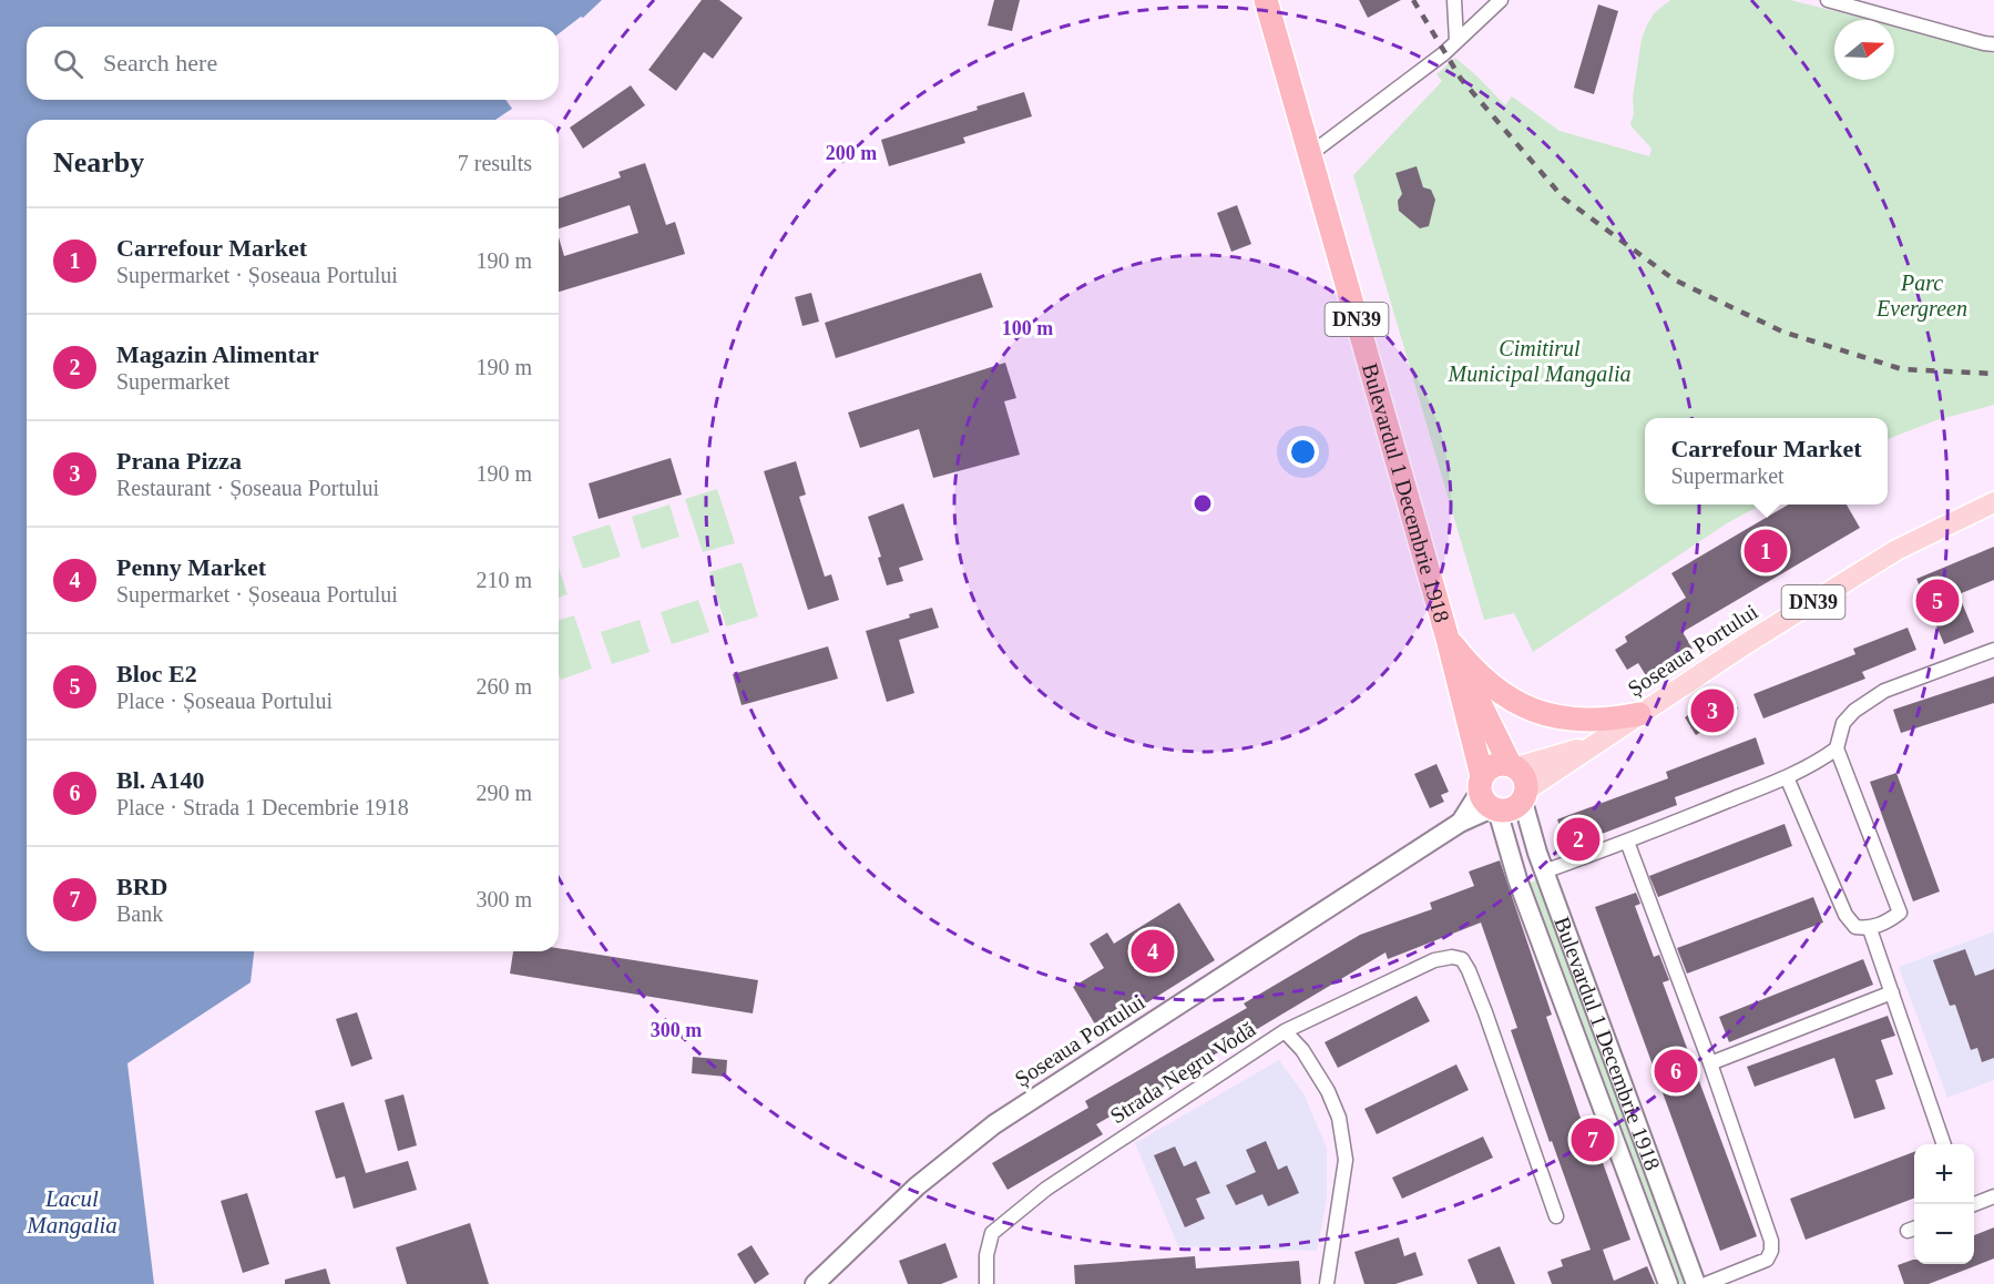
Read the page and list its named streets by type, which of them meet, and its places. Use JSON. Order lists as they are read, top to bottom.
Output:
{
  "streets": {
    "highway": ["DN39", "Bulevardul 1 Decembrie 1918"],
    "main road": ["Șoseaua Portului"],
    "street": ["Strada Negru Vodă"]
  },
  "crossings": [
    ["DN39", "Bulevardul 1 Decembrie 1918"],
    ["DN39", "Șoseaua Portului"],
    ["Bulevardul 1 Decembrie 1918", "Șoseaua Portului"]
  ],
  "water": ["Lacul Mangalia"],
  "parks": ["Parc Evergreen", "Cimitirul Municipal Mangalia"],
  "north": "right",
  "page": {
    "search": "Search here",
    "heading": ["Nearby", "7 results"],
    "list": [
      {
        "mark": "1",
        "name": "Carrefour Market",
        "note": "Supermarket · Șoseaua Portului",
        "value": "190 m"
      },
      {
        "mark": "2",
        "name": "Magazin Alimentar",
        "note": "Supermarket",
        "value": "190 m"
      },
      {
        "mark": "3",
        "name": "Prana Pizza",
        "note": "Restaurant · Șoseaua Portului",
        "value": "190 m"
      },
      {
        "mark": "4",
        "name": "Penny Market",
        "note": "Supermarket · Șoseaua Portului",
        "value": "210 m"
      },
      {
        "mark": "5",
        "name": "Bloc E2",
        "note": "Place · Șoseaua Portului",
        "value": "260 m"
      },
      {
        "mark": "6",
        "name": "Bl. A140",
        "note": "Place · Strada 1 Decembrie 1918",
        "value": "290 m"
      },
      {
        "mark": "7",
        "name": "BRD",
        "note": "Bank",
        "value": "300 m"
      }
    ],
    "popup": ["Carrefour Market", "Supermarket"],
    "pins": [
      "1",
      "5",
      "3",
      "2",
      "4",
      "6",
      "7"
    ],
    "map_buttons": ["+", "−"]
  },
  "rings": ["200 m", "100 m", "300 m"]
}
